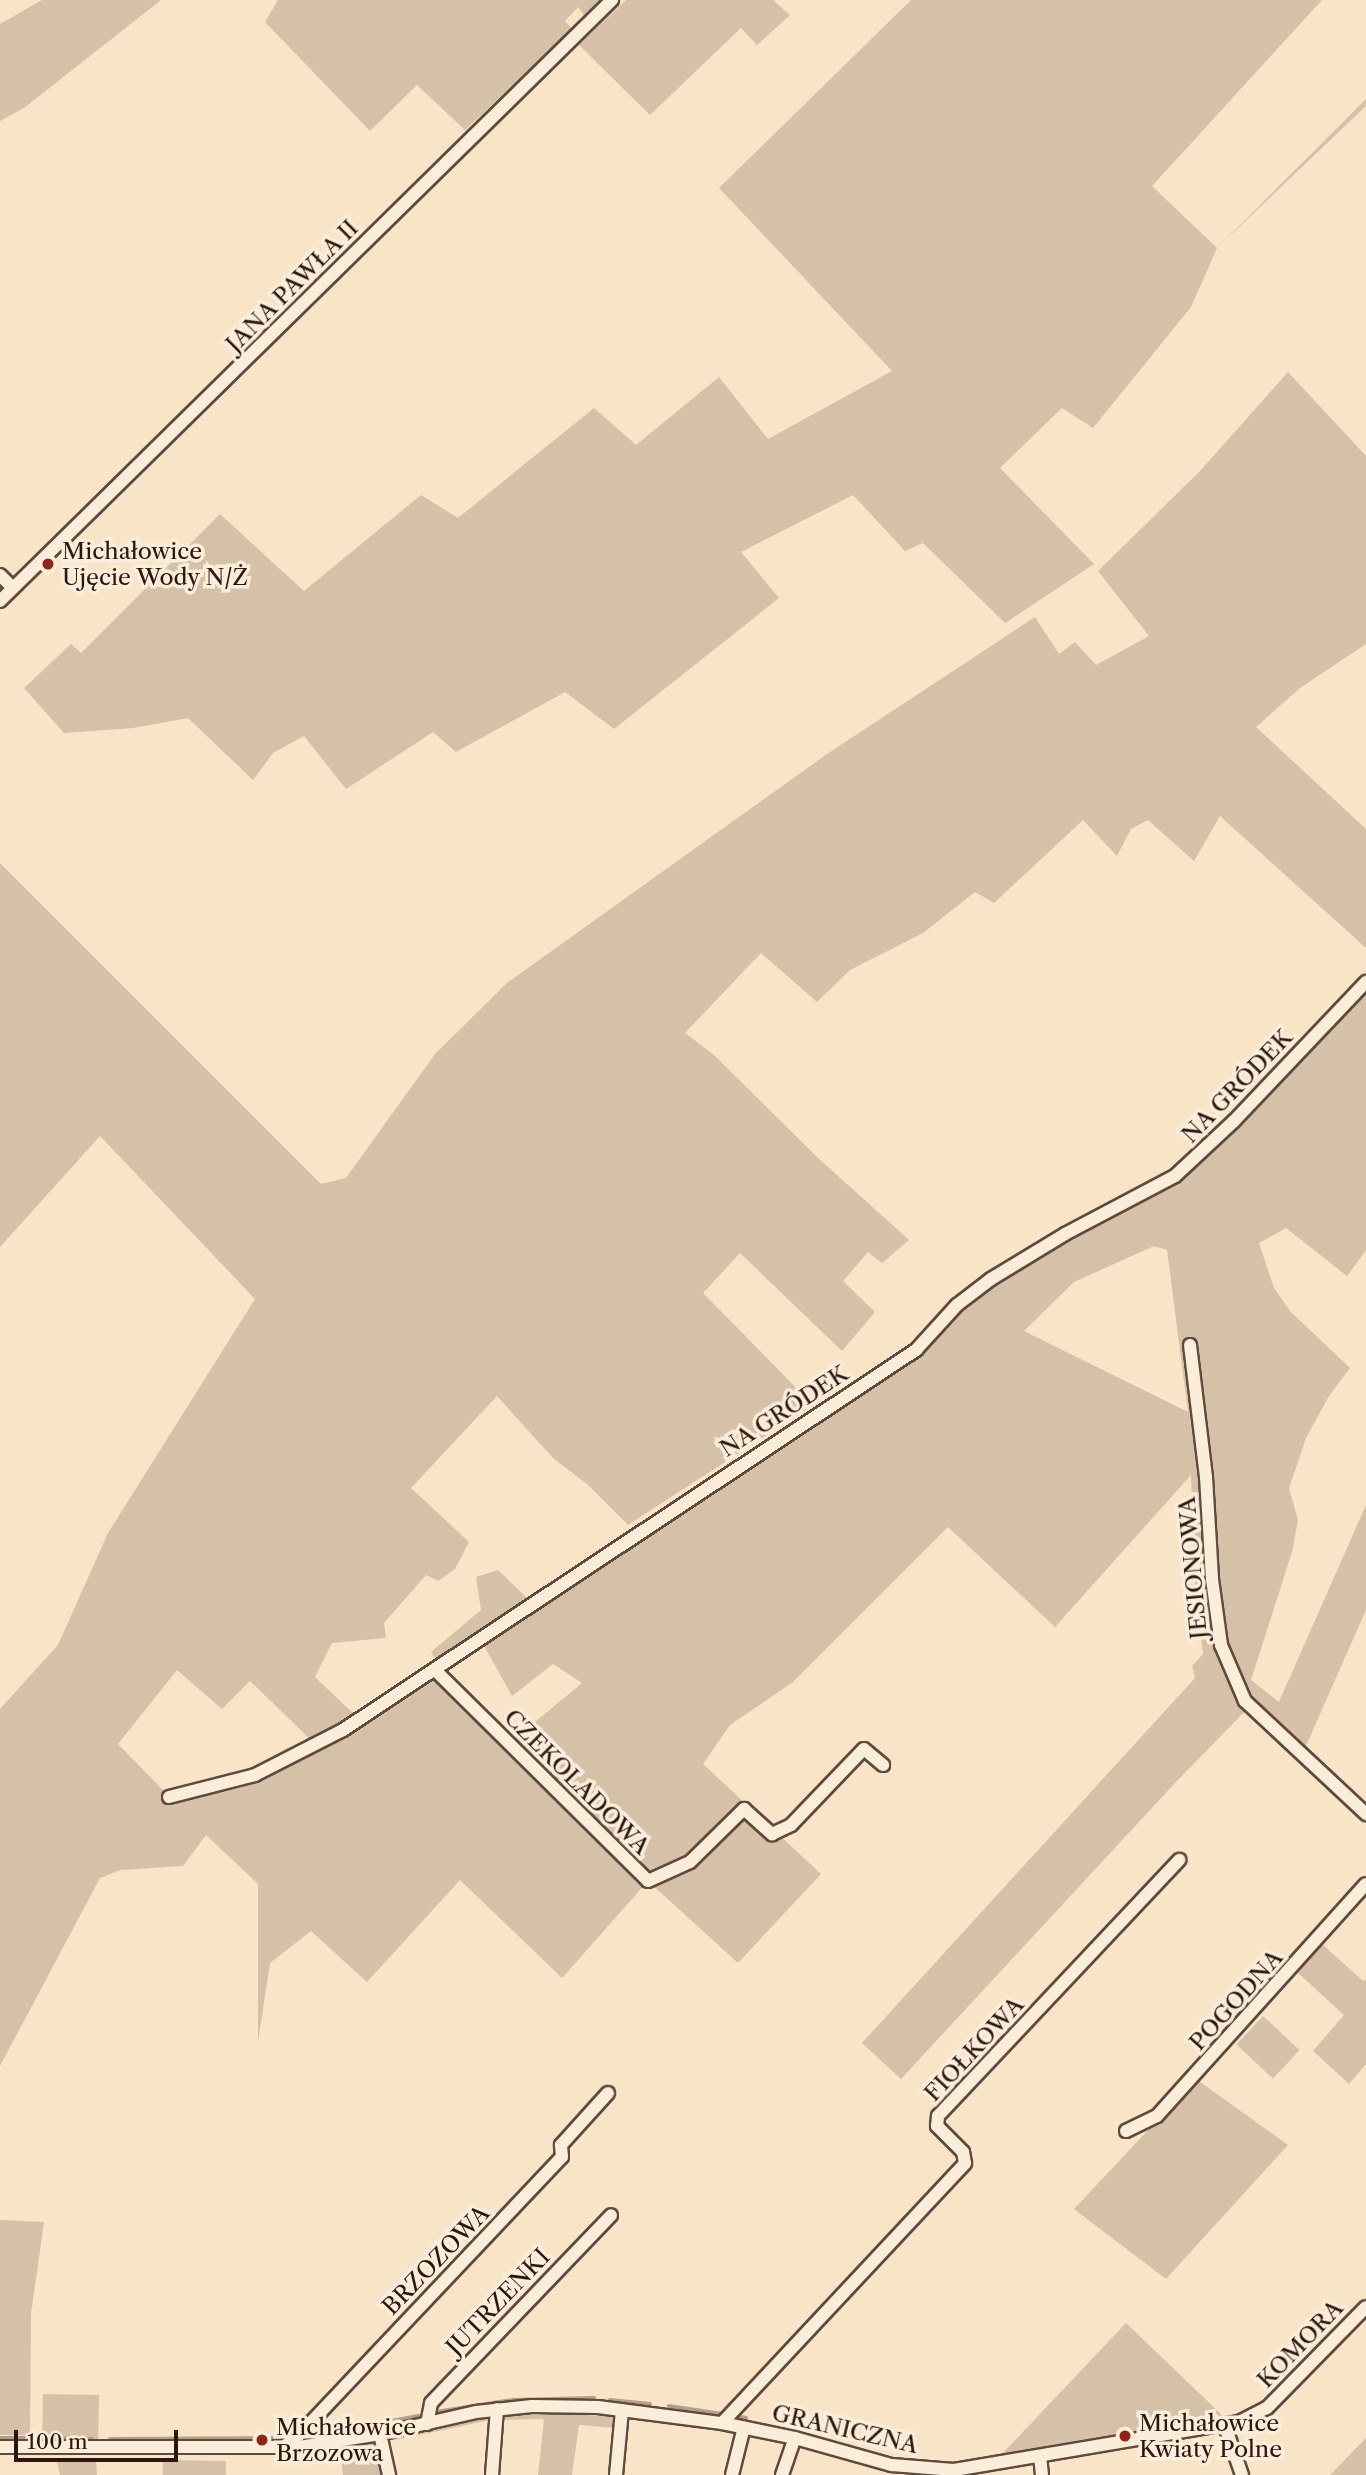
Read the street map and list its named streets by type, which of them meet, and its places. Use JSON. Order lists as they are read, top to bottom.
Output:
{
  "streets": {
    "street": [
      "JANA PAWŁA II",
      "NA GRÓDEK",
      "JESIONOWA",
      "CZEKOLADOWA",
      "POGODNA",
      "FIOŁKOWA",
      "BRZOZOWA",
      "JUTRZENKI",
      "KOMORA",
      "GRANICZNA"
    ]
  },
  "crossings": [
    ["NA GRÓDEK", "CZEKOLADOWA"],
    ["FIOŁKOWA", "GRANICZNA"],
    ["BRZOZOWA", "GRANICZNA"],
    ["JUTRZENKI", "GRANICZNA"],
    ["KOMORA", "GRANICZNA"]
  ],
  "places": ["Michałowice Ujęcie Wody N/Ż", "Michałowice Kwiaty Polne", "Michałowice Brzozowa"],
  "scale_bar": "100 m"
}
